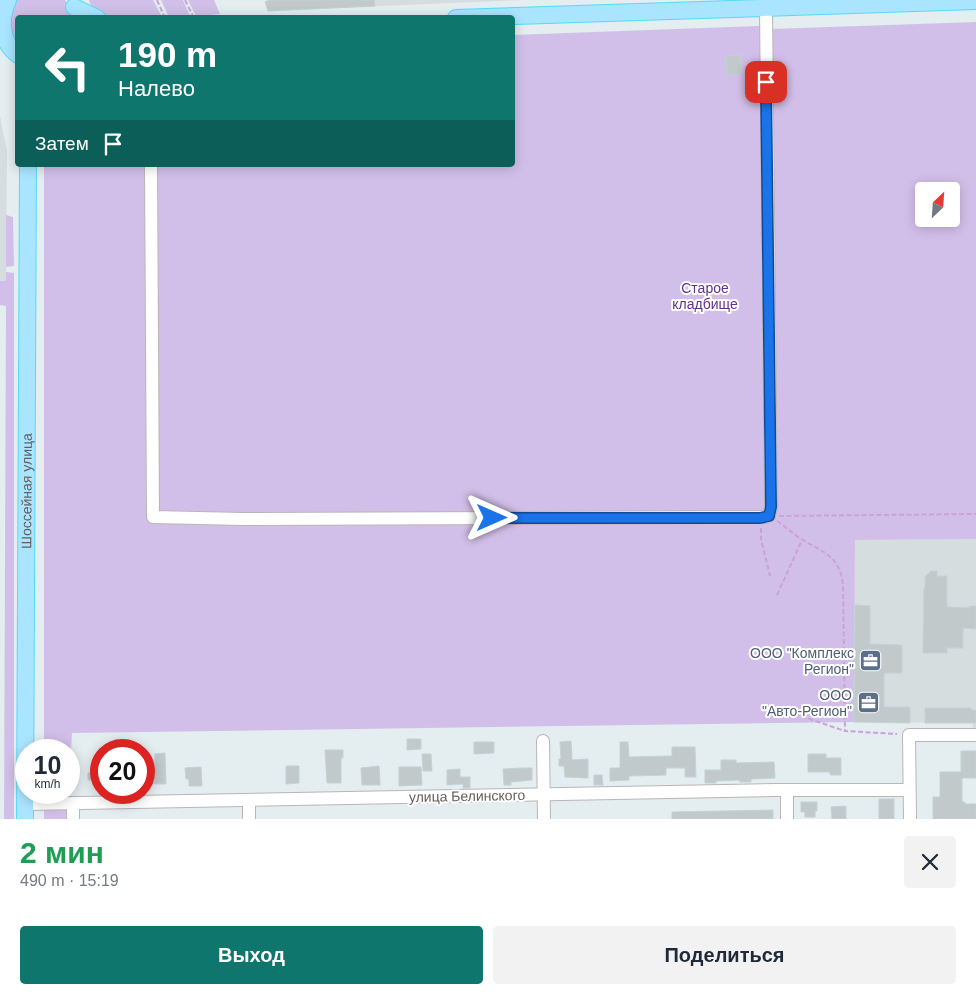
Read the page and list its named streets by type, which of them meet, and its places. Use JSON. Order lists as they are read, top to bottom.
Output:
{
  "streets": {
    "main road": ["Шоссейная улица"],
    "street": ["улица Белинского"]
  },
  "crossings": [
    ["Шоссейная улица", "улица Белинского"]
  ],
  "parks": ["Старое кладбище"],
  "places": {
    "office": ["ООО \"Комплекс Регион\"", "ООО \"Авто-Регион\""]
  },
  "north": "top right",
  "page": {
    "turn": ["190 m", "Налево"],
    "then": "Затем",
    "speed": "10 km/h",
    "limit": "20",
    "heading": ["2 мин", "490 m · 15:19"],
    "buttons": ["Выход", "Поделиться"]
  }
}
